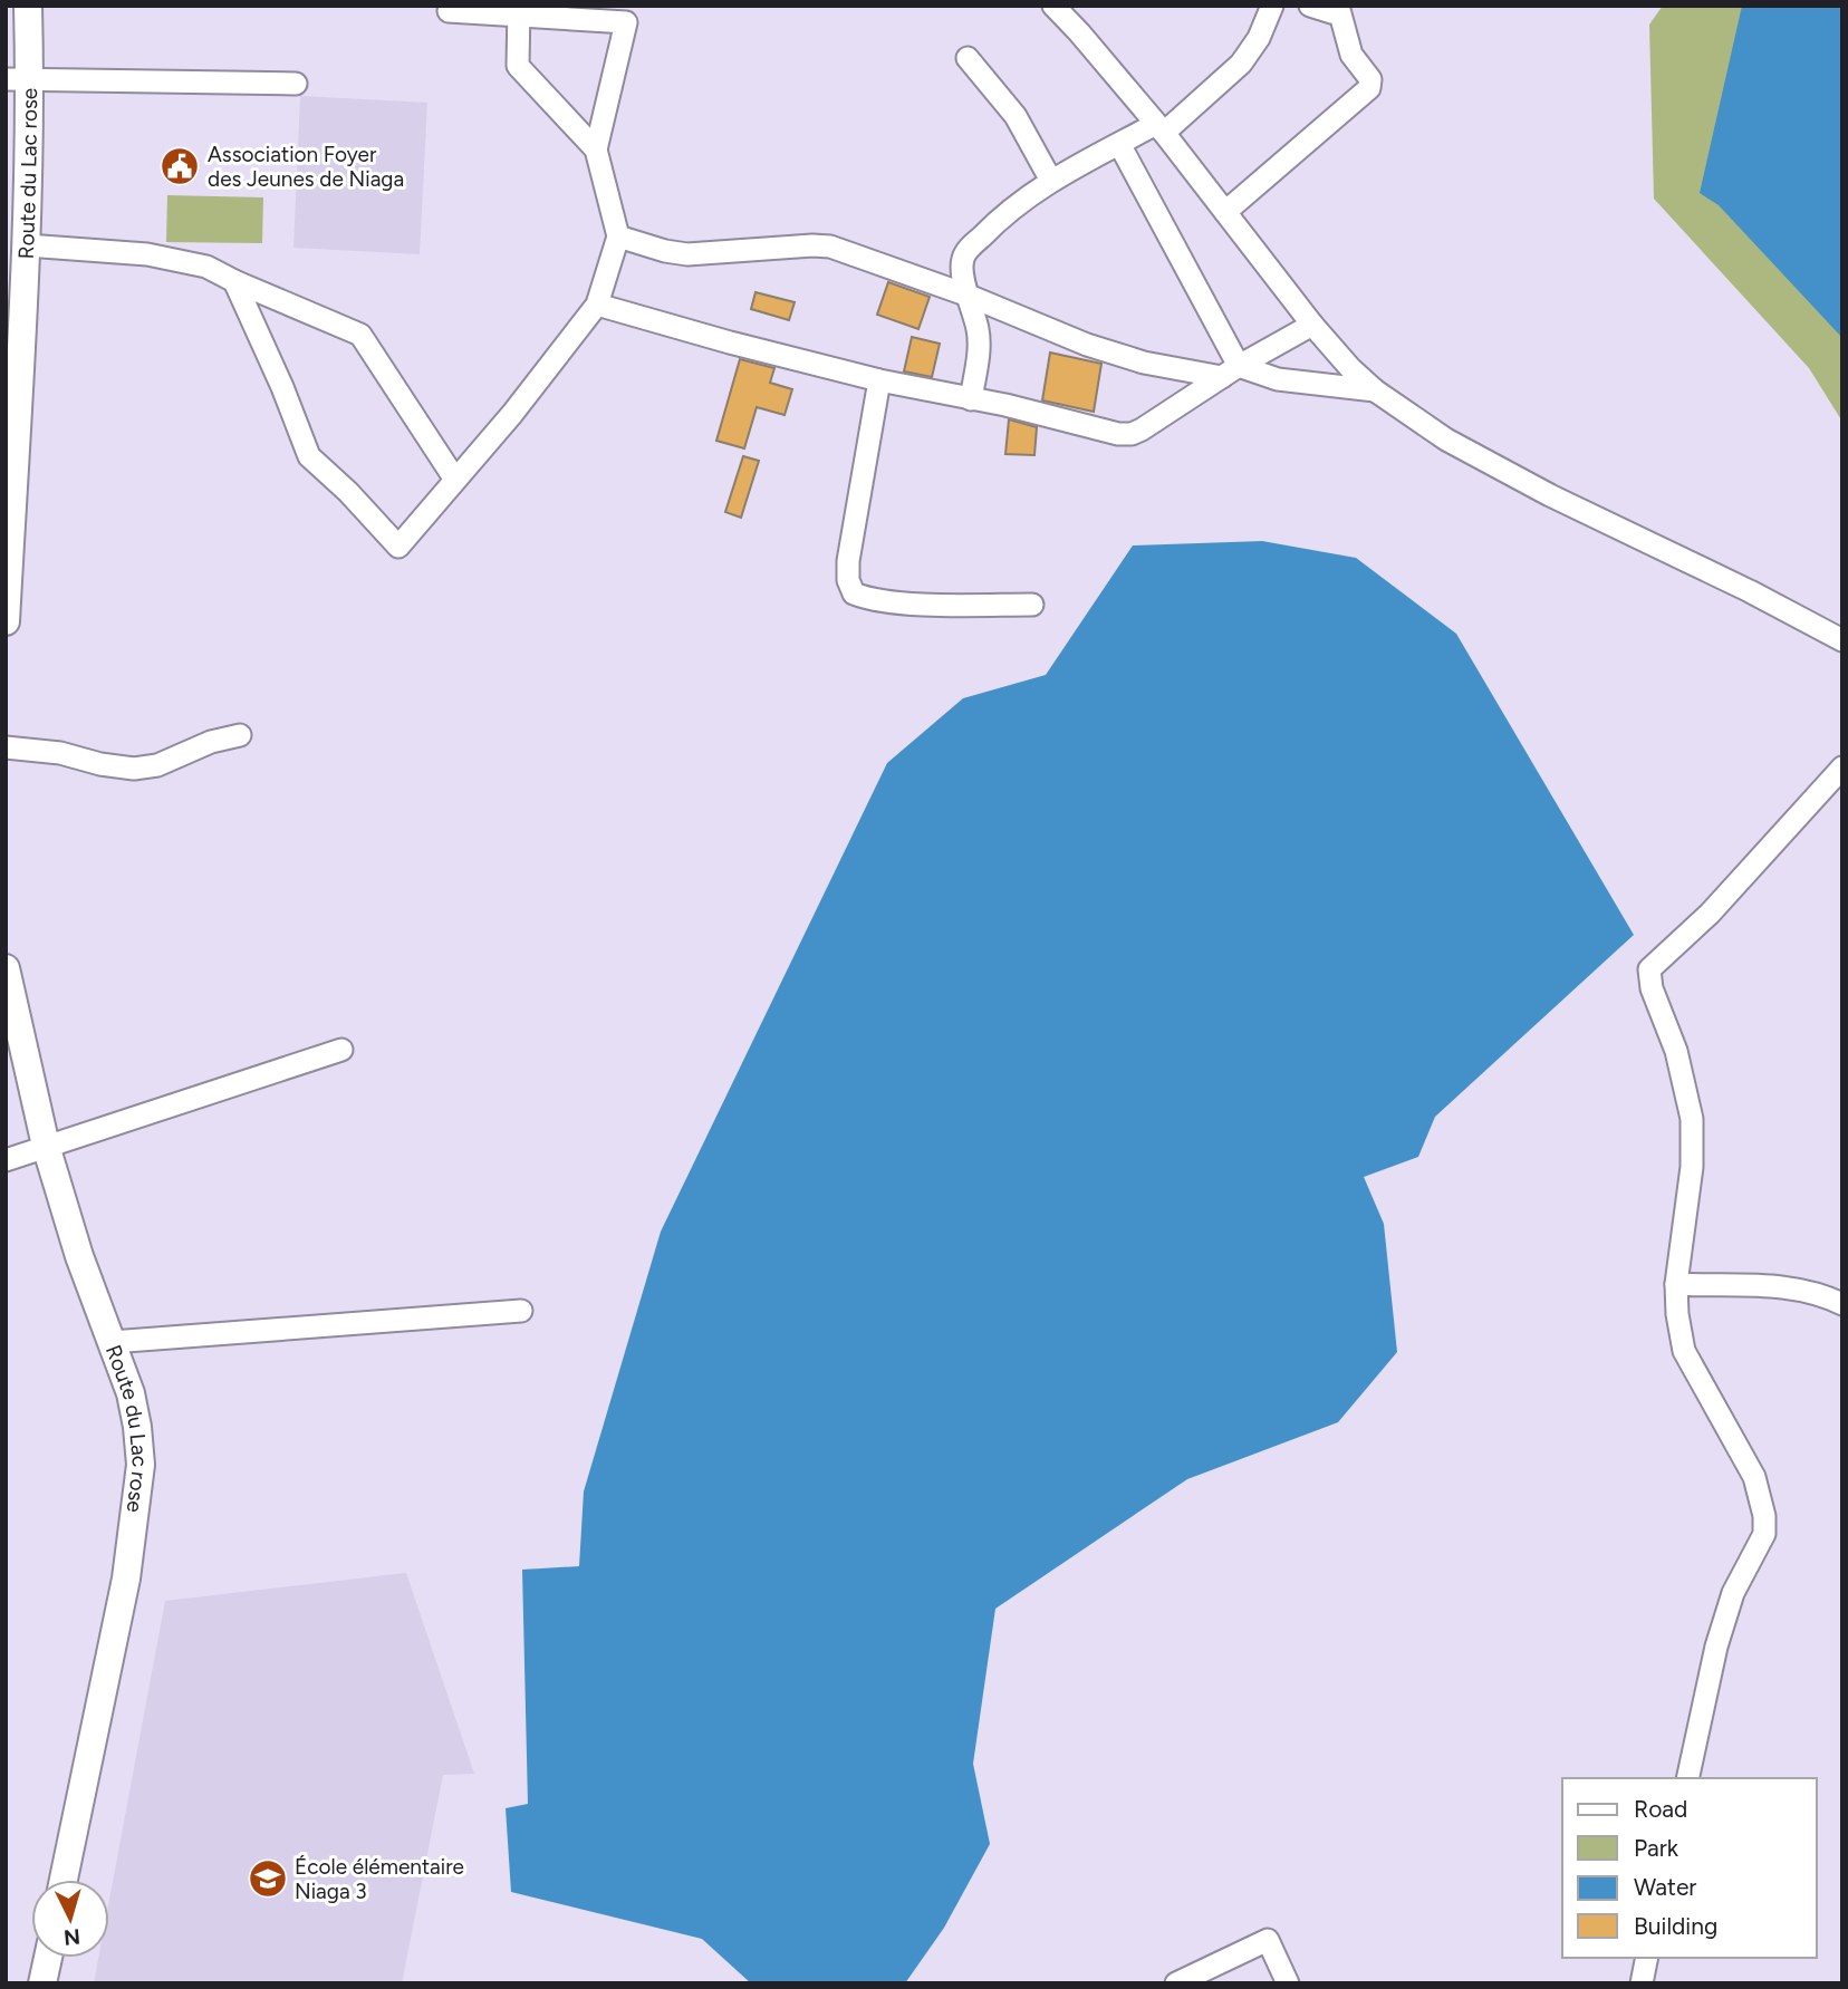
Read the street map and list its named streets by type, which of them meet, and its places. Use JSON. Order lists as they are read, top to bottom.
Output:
{
  "streets": {
    "main road": ["Route du Lac rose"]
  },
  "places": {
    "public building": ["Association Foyer des Jeunes de Niaga"],
    "school or university": ["École élémentaire Niaga 3"]
  },
  "legend": [
    "Road",
    "Park",
    "Water",
    "Building"
  ],
  "north": "bottom"
}
